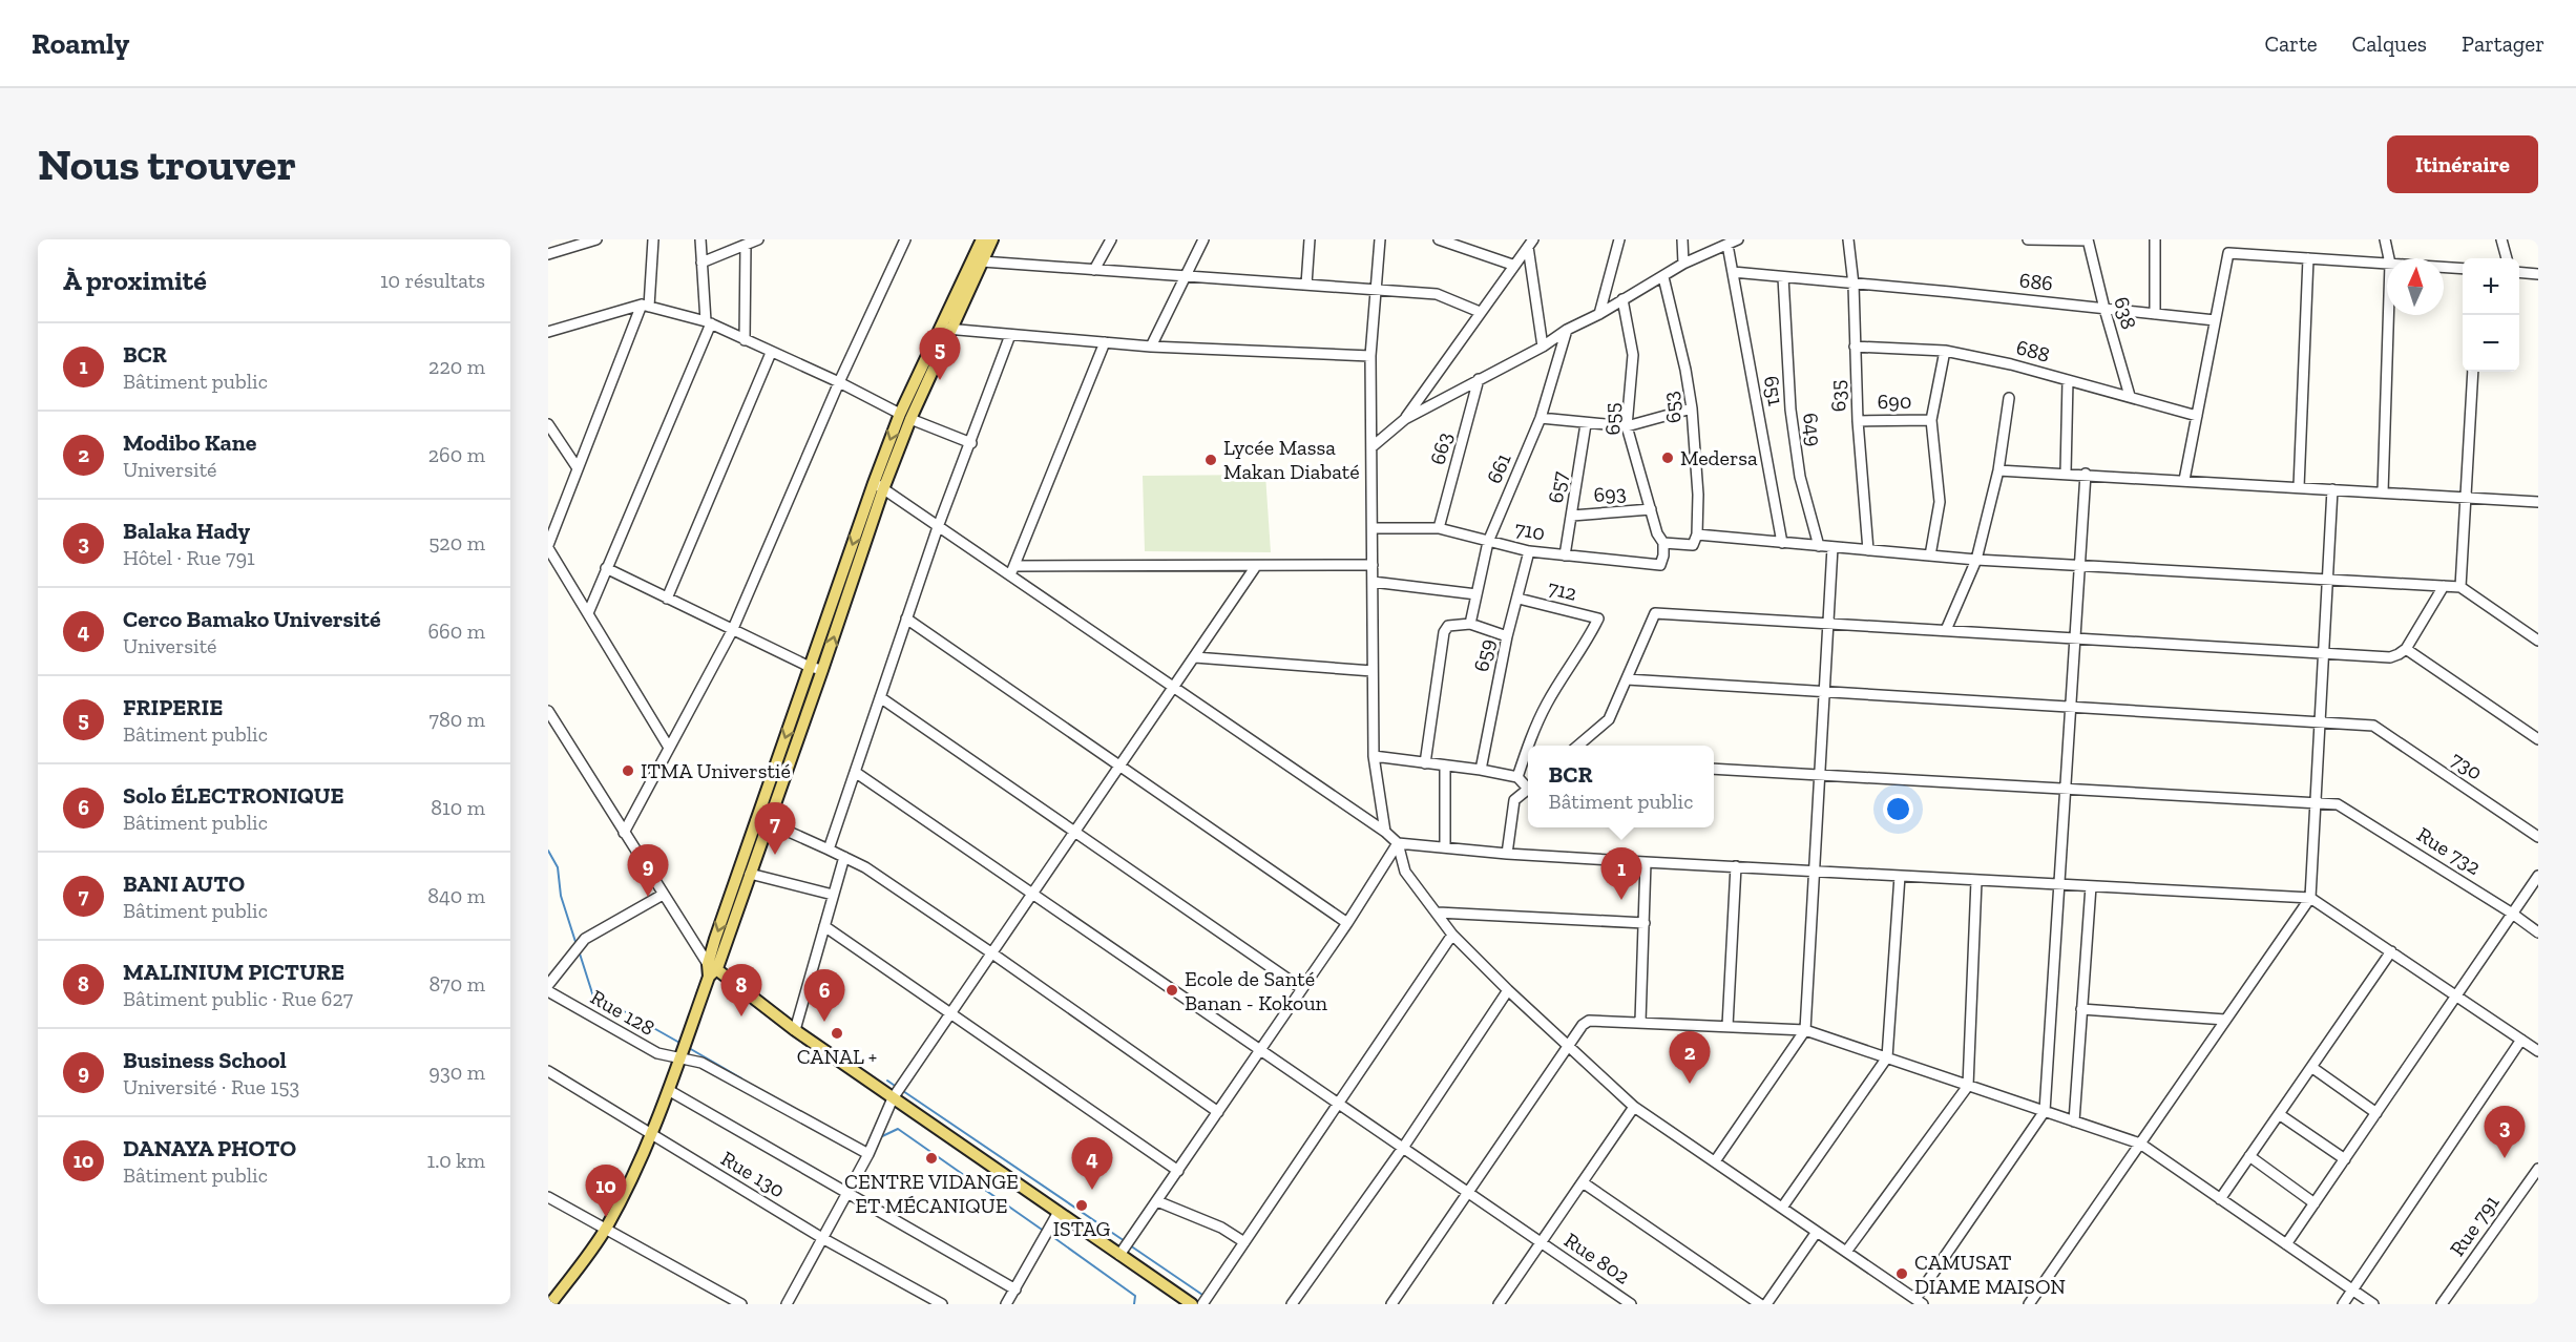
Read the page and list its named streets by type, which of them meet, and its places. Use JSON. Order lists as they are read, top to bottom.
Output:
{
  "streets": {
    "street": [
      "686",
      "638",
      "688",
      "651",
      "635",
      "690",
      "653",
      "655",
      "649",
      "663",
      "661",
      "657",
      "693",
      "710",
      "712",
      "659",
      "730",
      "Rue 732",
      "Rue 128",
      "Rue 130",
      "Rue 791",
      "Rue 802"
    ]
  },
  "crossings": [
    ["686", "638"],
    ["686", "651"],
    ["686", "635"],
    ["686", "649"],
    ["638", "688"],
    ["688", "635"],
    ["635", "690"],
    ["655", "693"],
    ["655", "710"],
    ["663", "710"],
    ["661", "710"],
    ["657", "693"],
    ["657", "710"],
    ["710", "659"],
    ["712", "659"]
  ],
  "places": [
    "Medersa",
    "Lycée Massa Makan Diabaté",
    "ITMA Universtié",
    "Ecole de Santé Banan - Kokoun",
    "CANAL +",
    "CENTRE VIDANGE ET MÉCANIQUE",
    "ISTAG",
    "CAMUSAT DIAME MAISON"
  ],
  "north": "top",
  "page": {
    "header": "Roamly",
    "nav": ["Carte", "Calques", "Partager"],
    "buttons": "Itinéraire",
    "title": "Nous trouver",
    "heading": ["À proximité", "10 résultats"],
    "map_buttons": ["+", "−"],
    "list": [
      {
        "mark": "1",
        "name": "BCR",
        "note": "Bâtiment public",
        "value": "220 m"
      },
      {
        "mark": "2",
        "name": "Modibo Kane",
        "note": "Université",
        "value": "260 m"
      },
      {
        "mark": "3",
        "name": "Balaka Hady",
        "note": "Hôtel · Rue 791",
        "value": "520 m"
      },
      {
        "mark": "4",
        "name": "Cerco Bamako Université",
        "note": "Université",
        "value": "660 m"
      },
      {
        "mark": "5",
        "name": "FRIPERIE",
        "note": "Bâtiment public",
        "value": "780 m"
      },
      {
        "mark": "6",
        "name": "Solo ÉLECTRONIQUE",
        "note": "Bâtiment public",
        "value": "810 m"
      },
      {
        "mark": "7",
        "name": "BANI AUTO",
        "note": "Bâtiment public",
        "value": "840 m"
      },
      {
        "mark": "8",
        "name": "MALINIUM PICTURE",
        "note": "Bâtiment public · Rue 627",
        "value": "870 m"
      },
      {
        "mark": "9",
        "name": "Business School",
        "note": "Université · Rue 153",
        "value": "930 m"
      },
      {
        "mark": "10",
        "name": "DANAYA PHOTO",
        "note": "Bâtiment public",
        "value": "1.0 km"
      }
    ],
    "pins": [
      "5",
      "7",
      "9",
      "1",
      "8",
      "6",
      "2",
      "3",
      "4",
      "10"
    ],
    "popup": ["BCR", "Bâtiment public"]
  }
}
